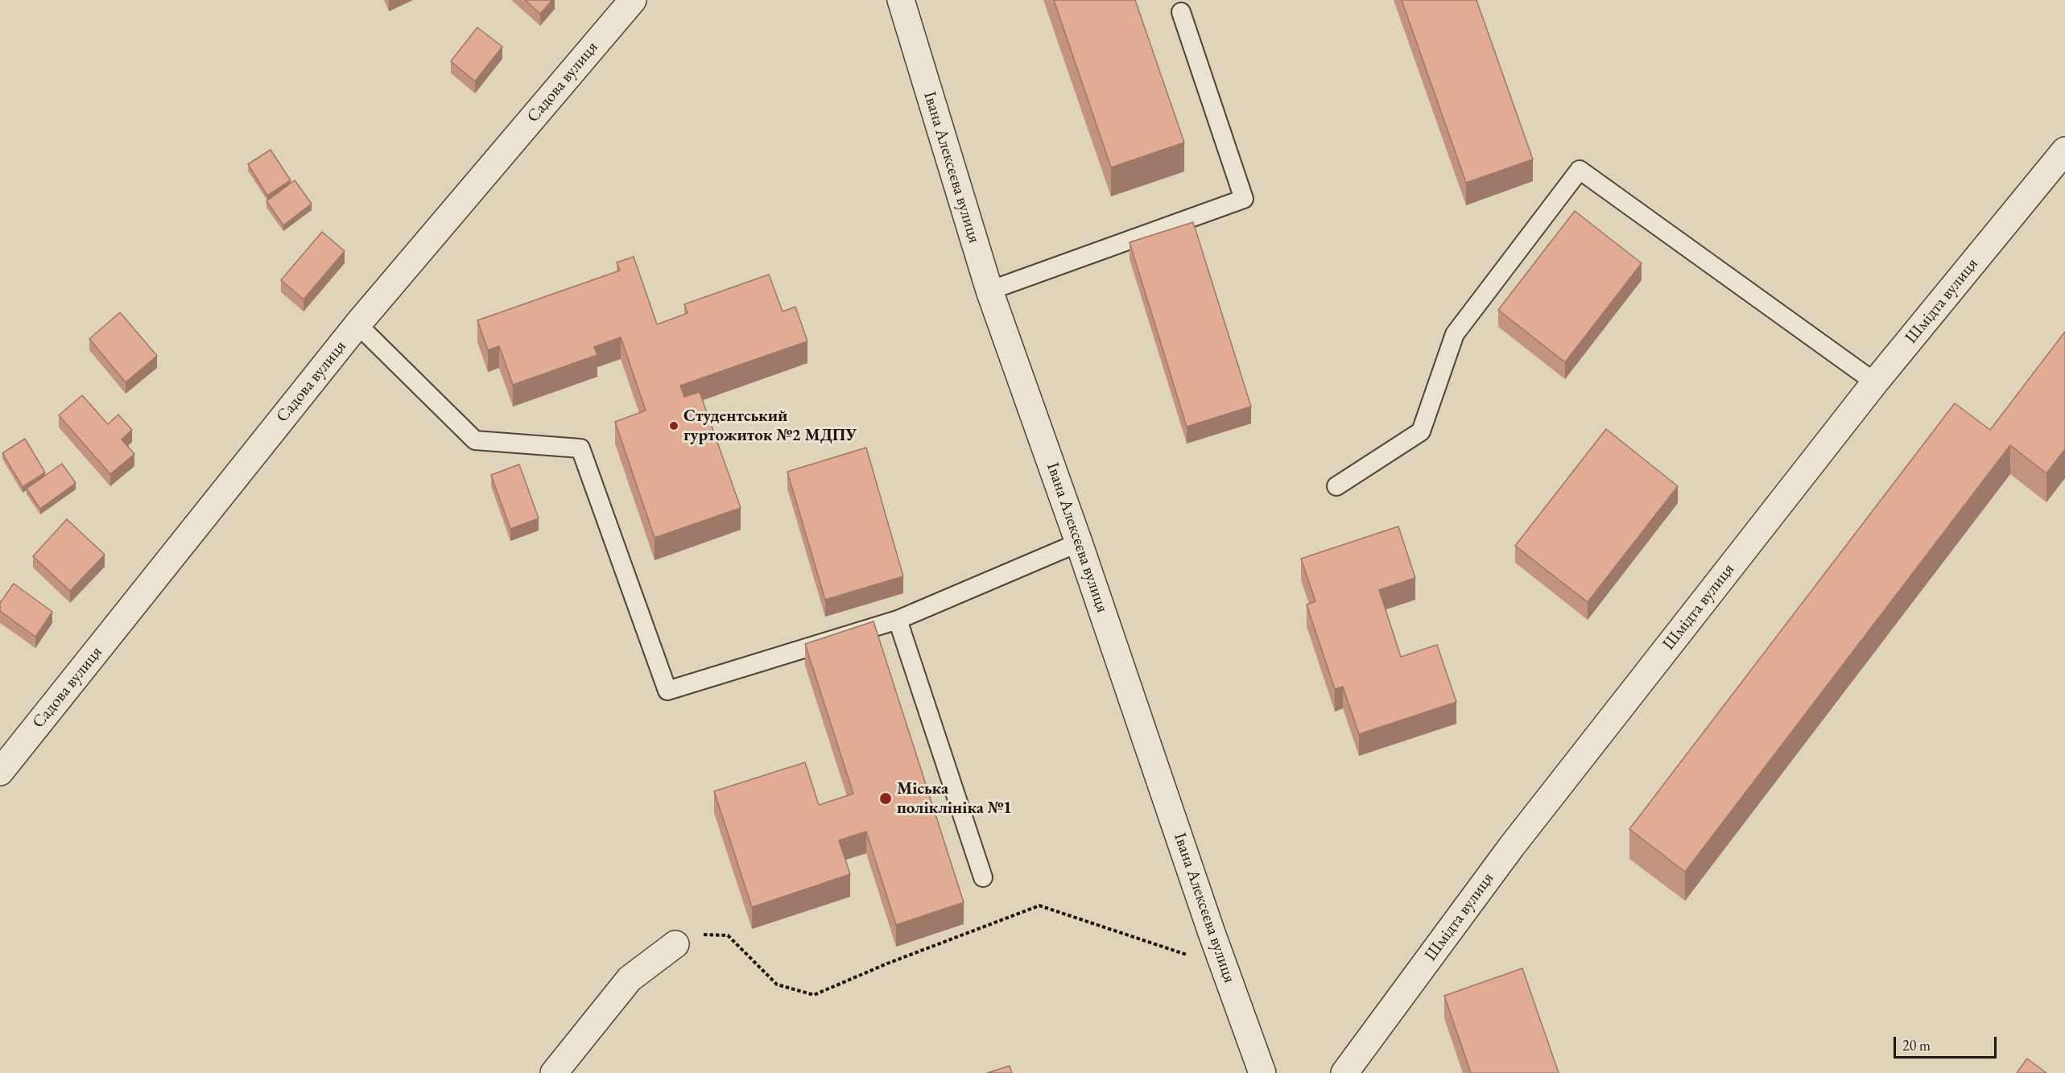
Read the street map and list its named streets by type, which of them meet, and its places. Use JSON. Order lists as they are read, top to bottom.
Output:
{
  "streets": {
    "street": ["Садова вулиця", "Івана Алексєєва вулиця", "Шмідта вулиця"]
  },
  "places": ["Студентський гуртожиток №2 МДПУ", "Міська поліклініка №1"],
  "scale_bar": "20 m"
}
